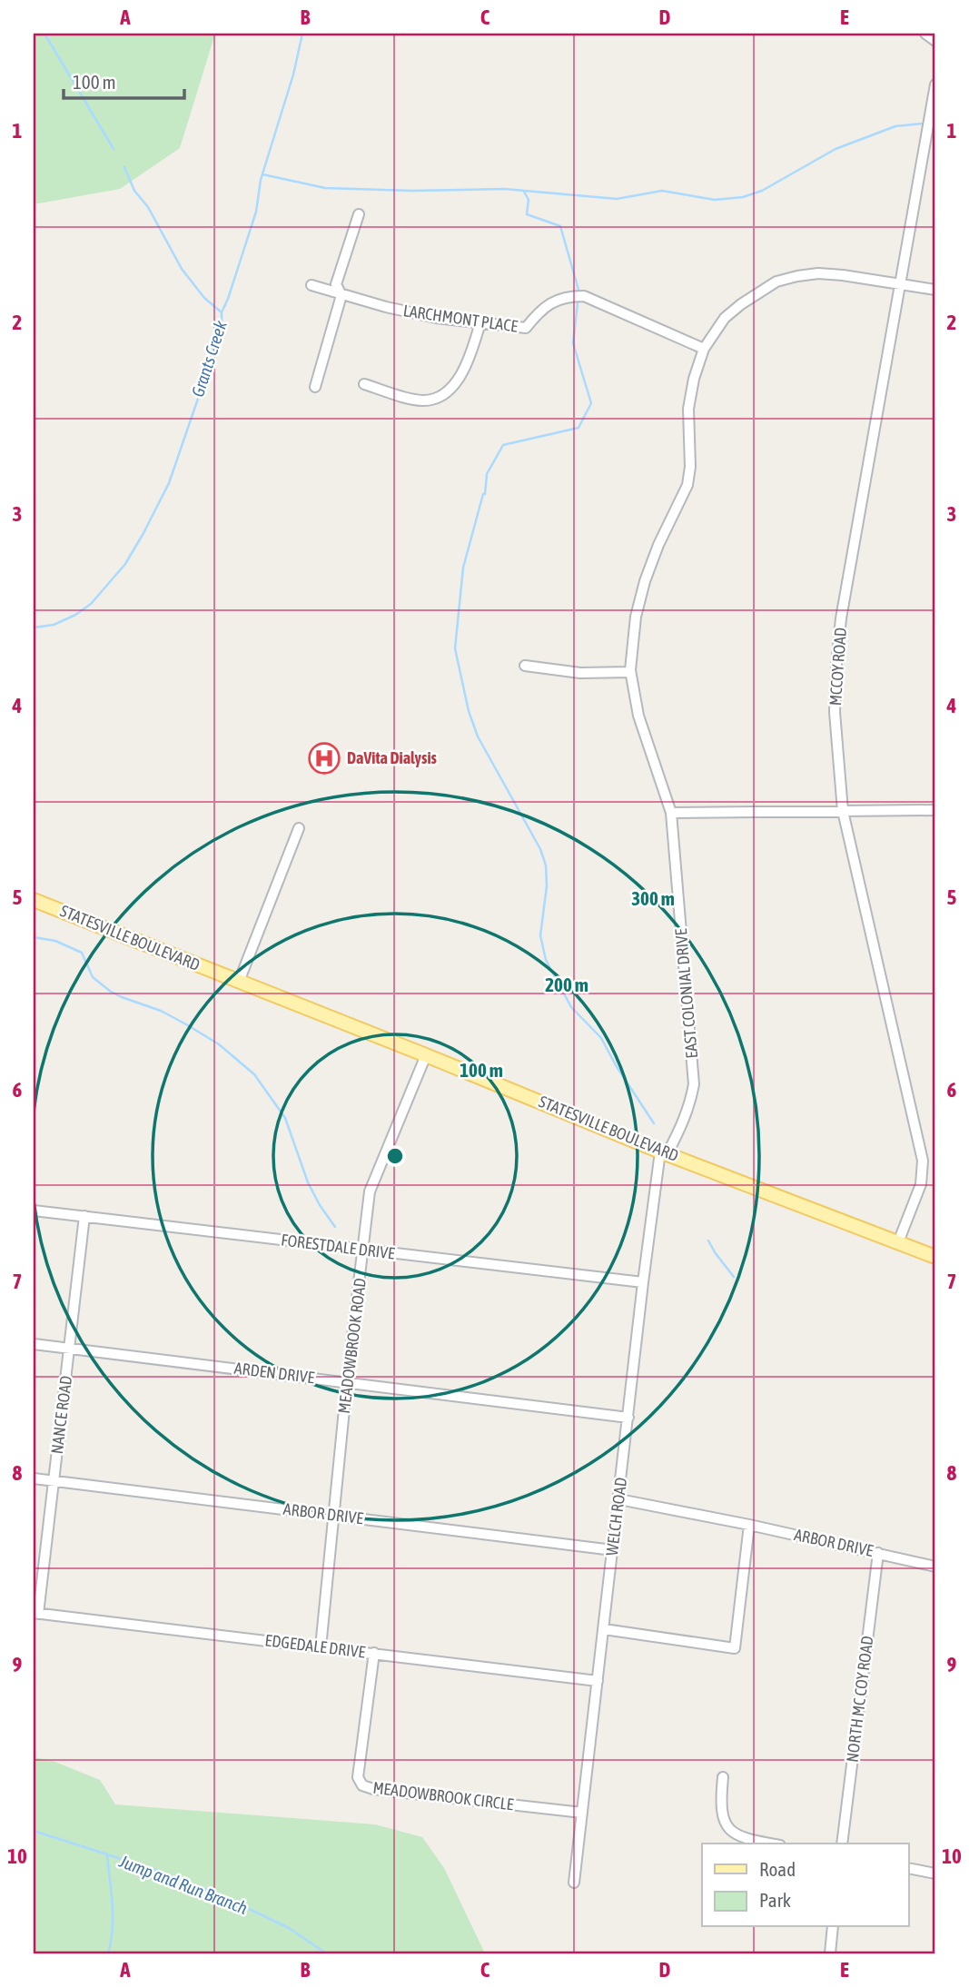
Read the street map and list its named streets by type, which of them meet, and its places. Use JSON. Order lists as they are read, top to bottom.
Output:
{
  "streets": {
    "main road": ["STATESVILLE BOULEVARD"],
    "street": [
      "LARCHMONT PLACE",
      "MCCOY ROAD",
      "EAST COLONIAL DRIVE",
      "FORESTDALE DRIVE",
      "MEADOWBROOK ROAD",
      "ARDEN DRIVE",
      "NANCE ROAD",
      "ARBOR DRIVE",
      "WELCH ROAD",
      "EDGEDALE DRIVE",
      "NORTH MC COY ROAD",
      "MEADOWBROOK CIRCLE"
    ]
  },
  "crossings": [
    ["LARCHMONT PLACE", "EAST COLONIAL DRIVE"],
    ["MCCOY ROAD", "STATESVILLE BOULEVARD"],
    ["MCCOY ROAD", "EAST COLONIAL DRIVE"],
    ["STATESVILLE BOULEVARD", "EAST COLONIAL DRIVE"],
    ["STATESVILLE BOULEVARD", "MEADOWBROOK ROAD"],
    ["STATESVILLE BOULEVARD", "WELCH ROAD"],
    ["EAST COLONIAL DRIVE", "WELCH ROAD"],
    ["FORESTDALE DRIVE", "MEADOWBROOK ROAD"],
    ["FORESTDALE DRIVE", "NANCE ROAD"],
    ["FORESTDALE DRIVE", "WELCH ROAD"],
    ["MEADOWBROOK ROAD", "ARDEN DRIVE"],
    ["MEADOWBROOK ROAD", "ARBOR DRIVE"],
    ["MEADOWBROOK ROAD", "EDGEDALE DRIVE"],
    ["ARDEN DRIVE", "NANCE ROAD"],
    ["ARDEN DRIVE", "WELCH ROAD"],
    ["NANCE ROAD", "ARBOR DRIVE"],
    ["NANCE ROAD", "EDGEDALE DRIVE"],
    ["ARBOR DRIVE", "WELCH ROAD"],
    ["ARBOR DRIVE", "NORTH MC COY ROAD"],
    ["WELCH ROAD", "EDGEDALE DRIVE"],
    ["WELCH ROAD", "MEADOWBROOK CIRCLE"],
    ["EDGEDALE DRIVE", "MEADOWBROOK CIRCLE"]
  ],
  "water": ["Grants Creek", "Jump and Run Branch"],
  "places": {
    "hospital": ["DaVita Dialysis"]
  },
  "legend": ["Road", "Park"],
  "scale_bar": "100 m",
  "grid": {
    "columns": [
      "A",
      "B",
      "C",
      "D",
      "E"
    ],
    "rows": [
      "1",
      "2",
      "3",
      "4",
      "5",
      "6",
      "7",
      "8",
      "9",
      "10"
    ]
  },
  "rings": ["300 m", "200 m", "100 m"]
}
